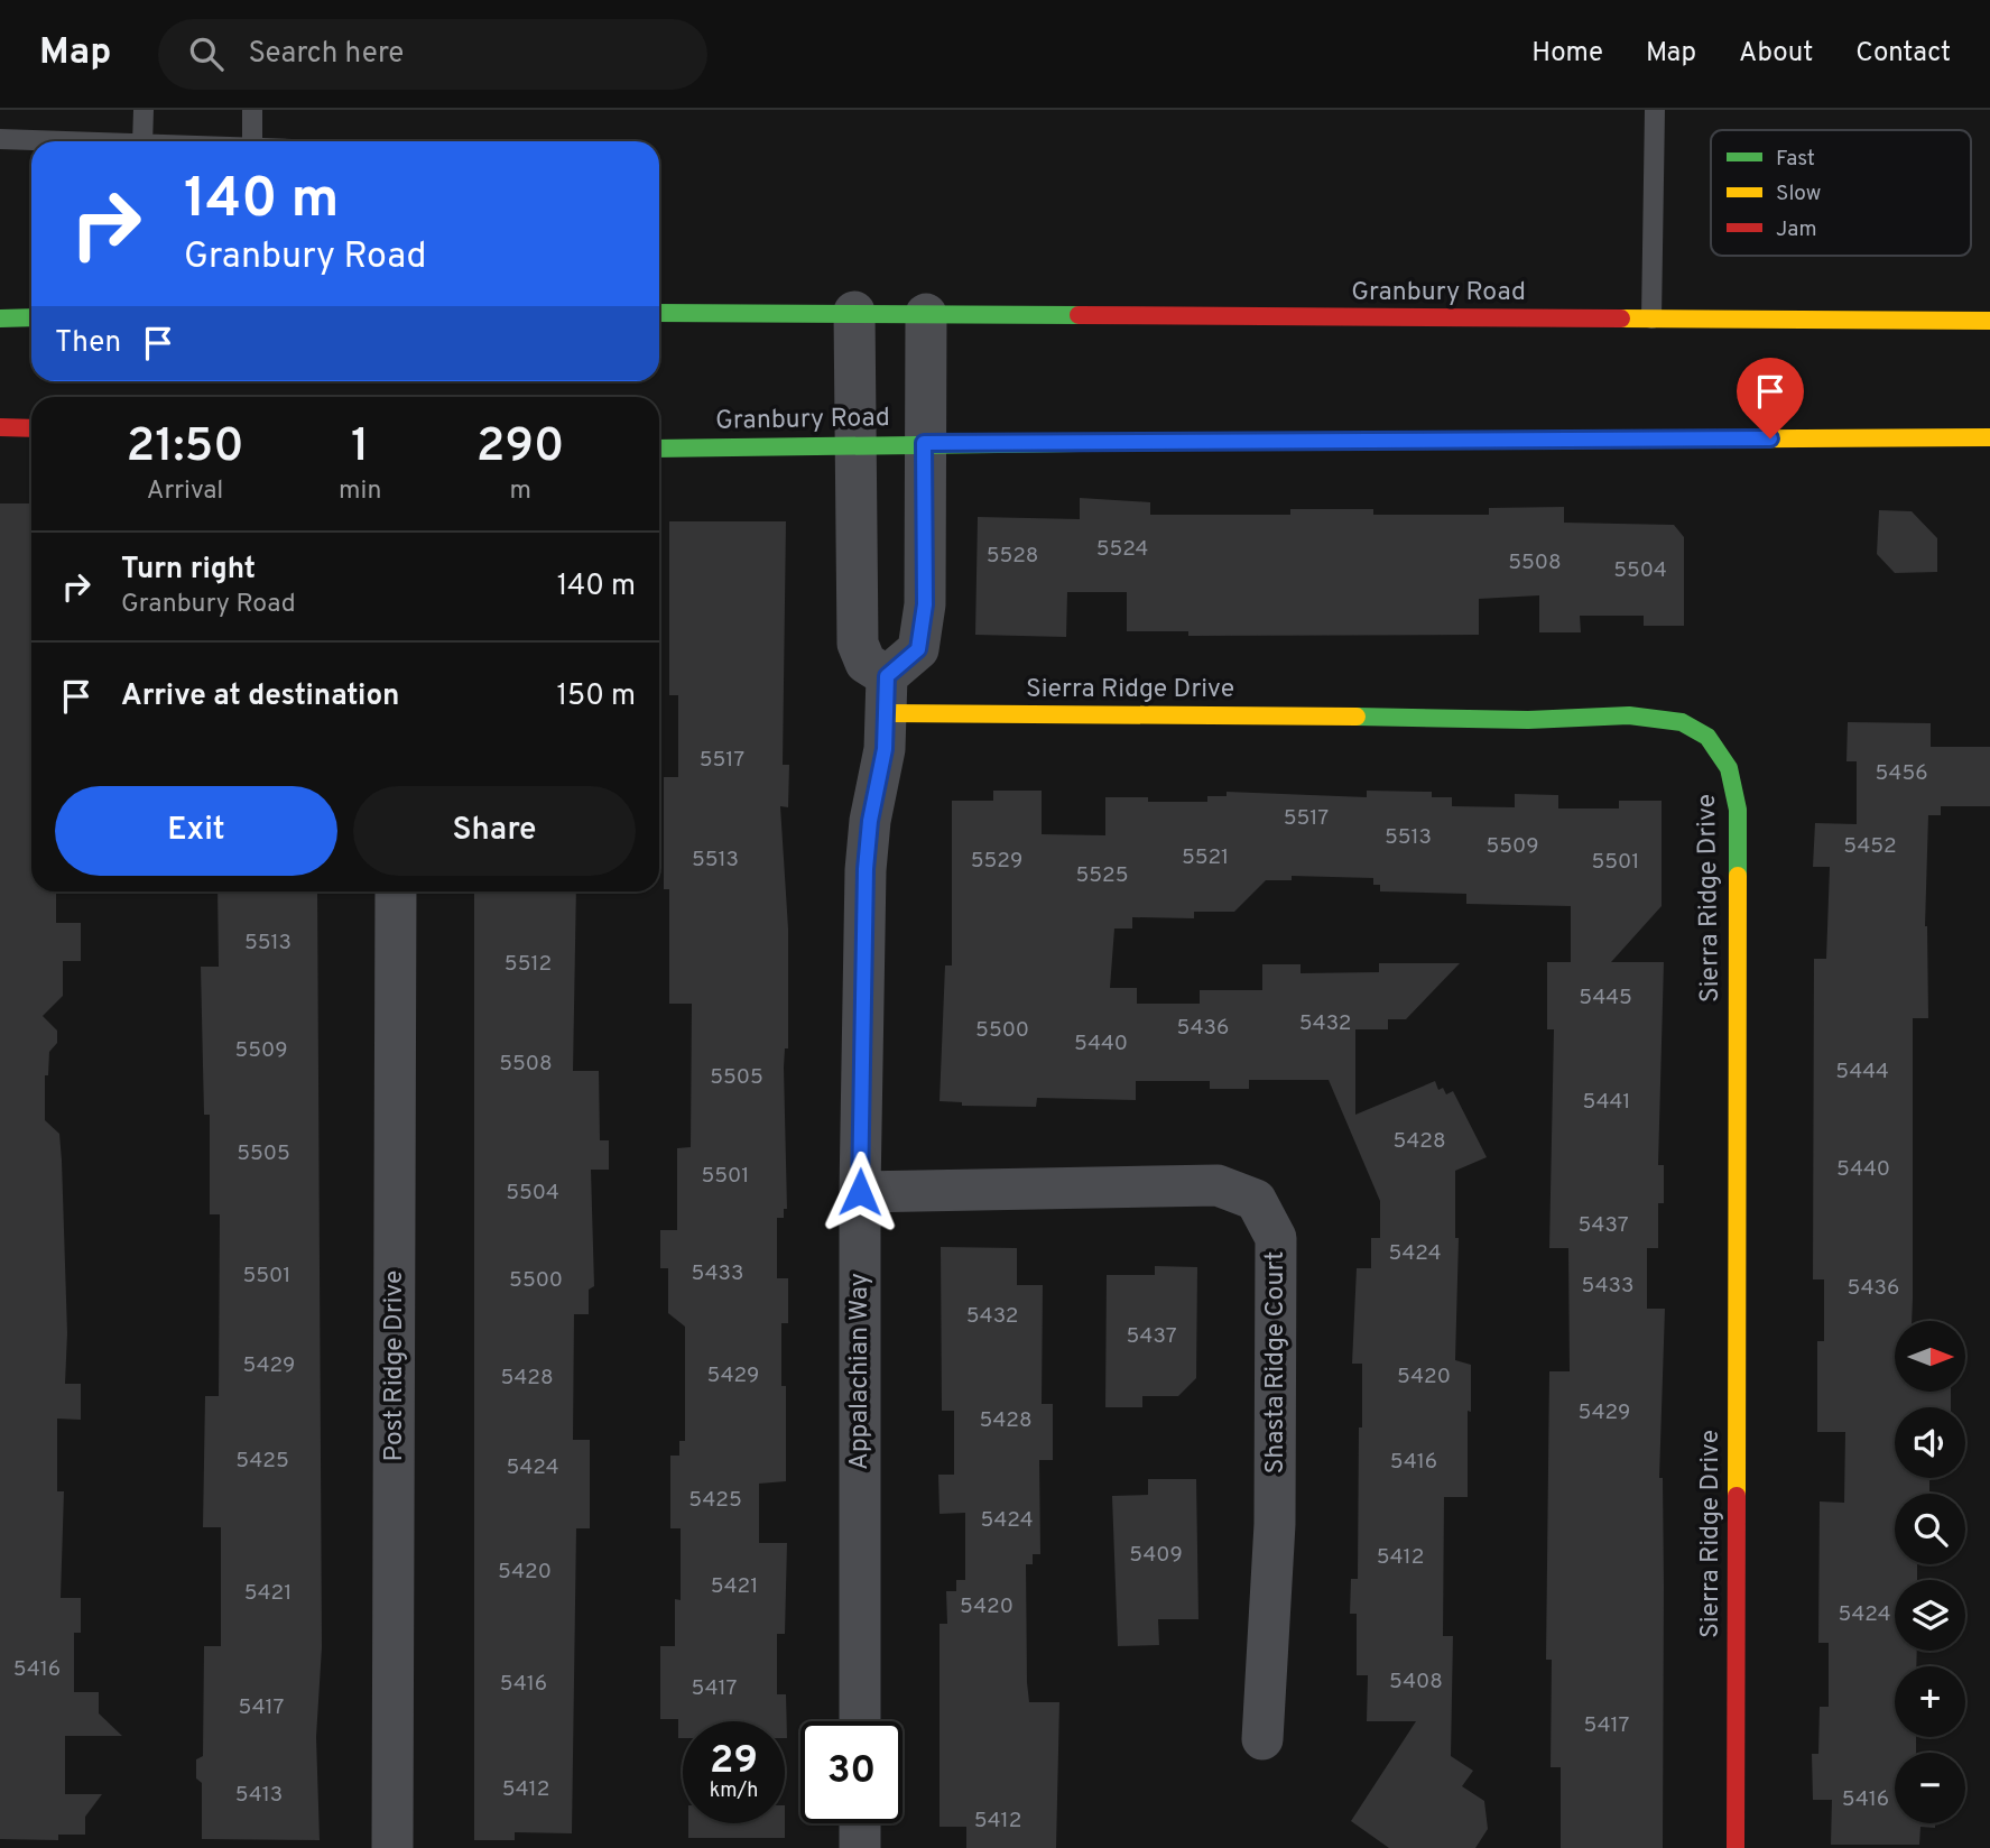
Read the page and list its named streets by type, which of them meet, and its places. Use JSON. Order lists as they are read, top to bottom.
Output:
{
  "streets": {
    "main road": ["Granbury Road", "Sierra Ridge Drive"],
    "street": ["Shasta Ridge Court", "Post Ridge Drive", "Appalachian Way"]
  },
  "crossings": [
    ["Sierra Ridge Drive", "Appalachian Way"],
    ["Shasta Ridge Court", "Appalachian Way"]
  ],
  "house_numbers": [
    "5524",
    "5528",
    "5508",
    "5504",
    "5517",
    "5456",
    "5517",
    "5513",
    "5509",
    "5452",
    "5521",
    "5513",
    "5529",
    "5501",
    "5525",
    "5513",
    "5512",
    "5445",
    "5432",
    "5436",
    "5500",
    "5440",
    "5509",
    "5508",
    "5444",
    "5505",
    "5441",
    "5428",
    "5505",
    "5440",
    "5501",
    "5504",
    "5437",
    "5424",
    "5433",
    "5501",
    "5500",
    "5433",
    "5436",
    "5432",
    "5437",
    "5429",
    "5429",
    "5420",
    "5428",
    "5429",
    "5428",
    "5425",
    "5416",
    "5424",
    "5425",
    "5424",
    "5409",
    "5412",
    "5420",
    "5421",
    "5421",
    "5420",
    "5424",
    "5416",
    "5408",
    "5416",
    "5417",
    "5417",
    "5417",
    "5412",
    "5413",
    "5416",
    "5412"
  ],
  "legend": ["Fast", "Slow", "Jam"],
  "north": "right",
  "page": {
    "header": "Map",
    "search": "Search here",
    "nav": [
      "Home",
      "Map",
      "About",
      "Contact"
    ],
    "turn": ["140 m", "Granbury Road"],
    "then": "Then",
    "eta": [
      "21:50",
      "Arrival",
      "1",
      "min",
      "290",
      "m"
    ],
    "list": [
      {
        "name": "Turn right",
        "note": "Granbury Road",
        "value": "140 m"
      },
      {
        "name": "Arrive at destination",
        "value": "150 m"
      }
    ],
    "buttons": ["Exit", "Share"],
    "map_buttons": ["+", "−"],
    "speed": "29 km/h",
    "limit": "30"
  }
}
